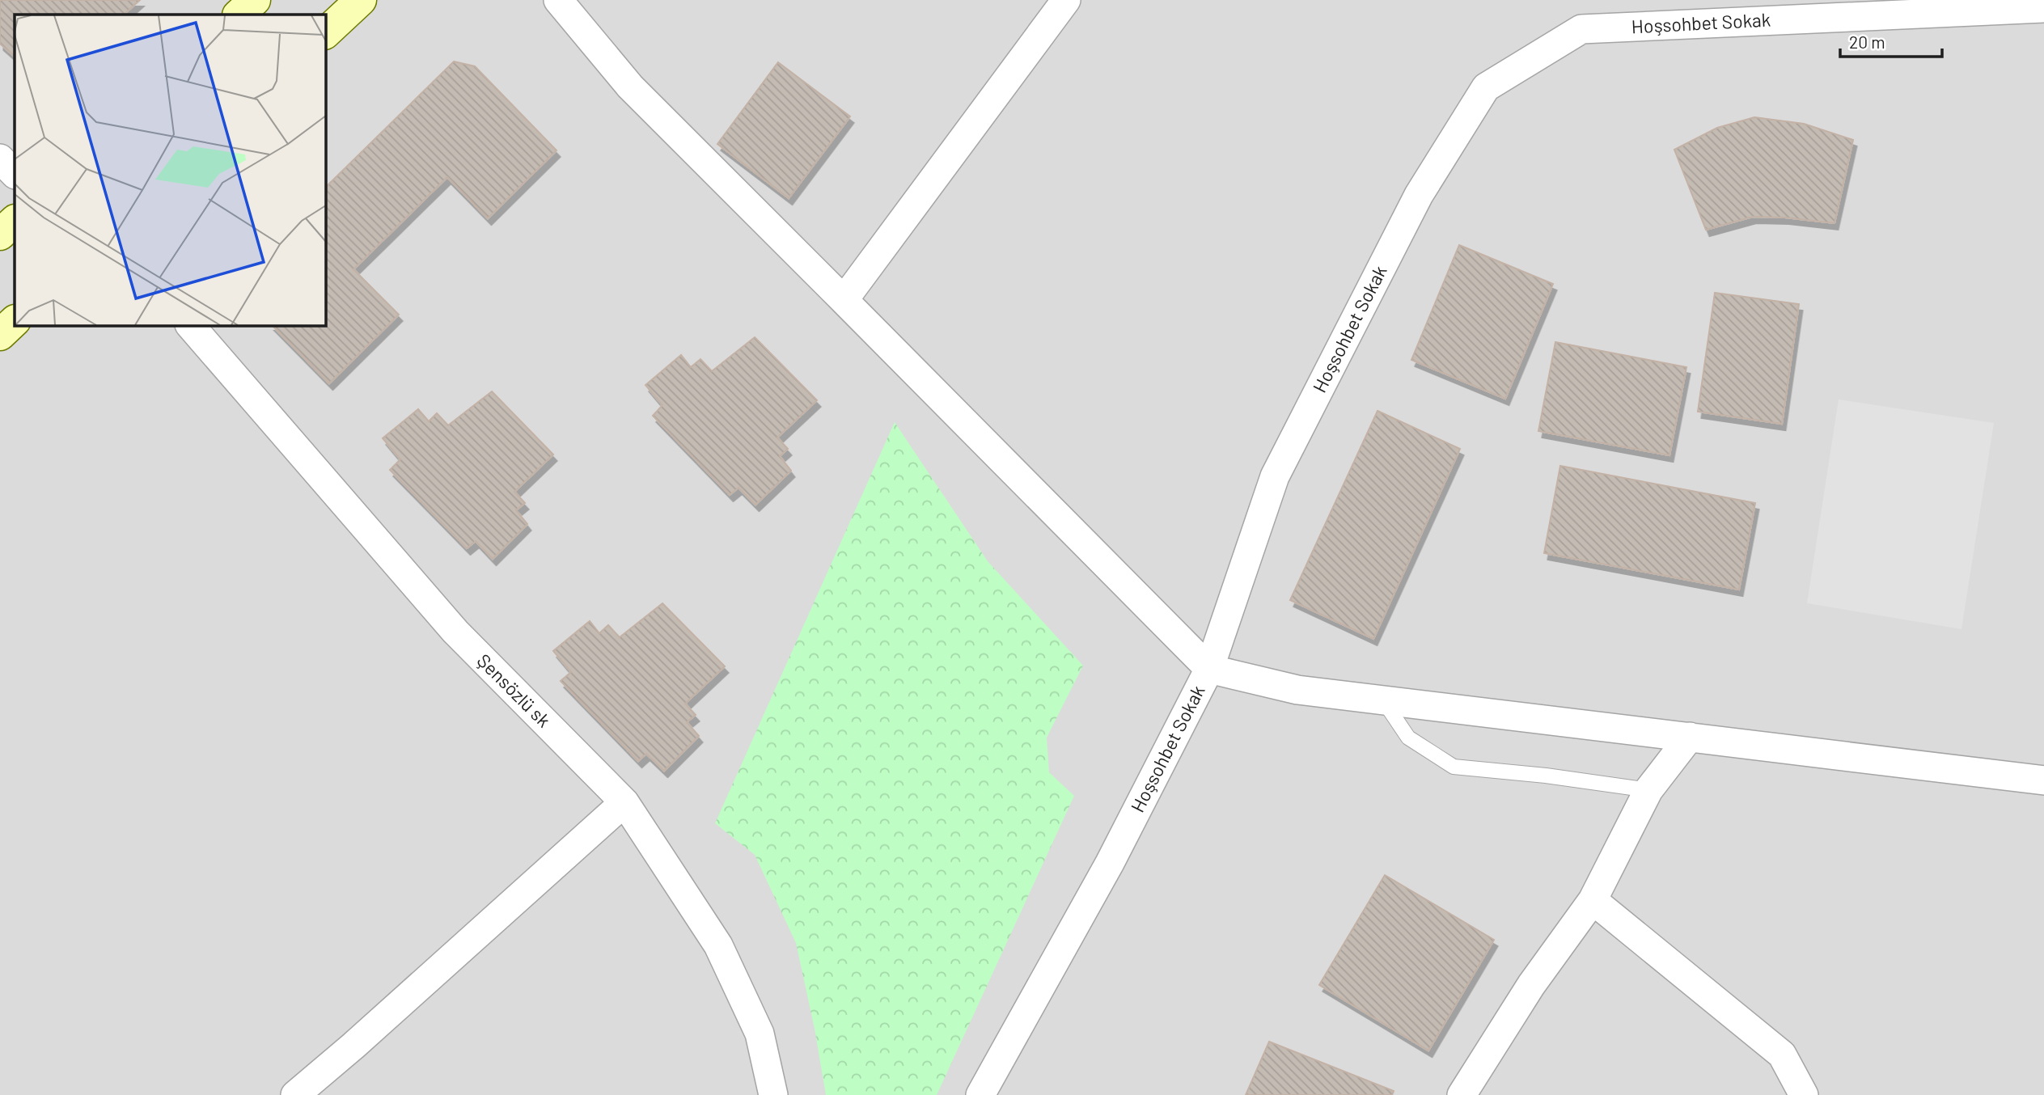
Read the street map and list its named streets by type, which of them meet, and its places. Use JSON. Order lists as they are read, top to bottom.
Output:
{
  "streets": {
    "street": ["Hoşsohbet Sokak", "Şensözlü sk"]
  },
  "scale_bar": "20 m"
}
